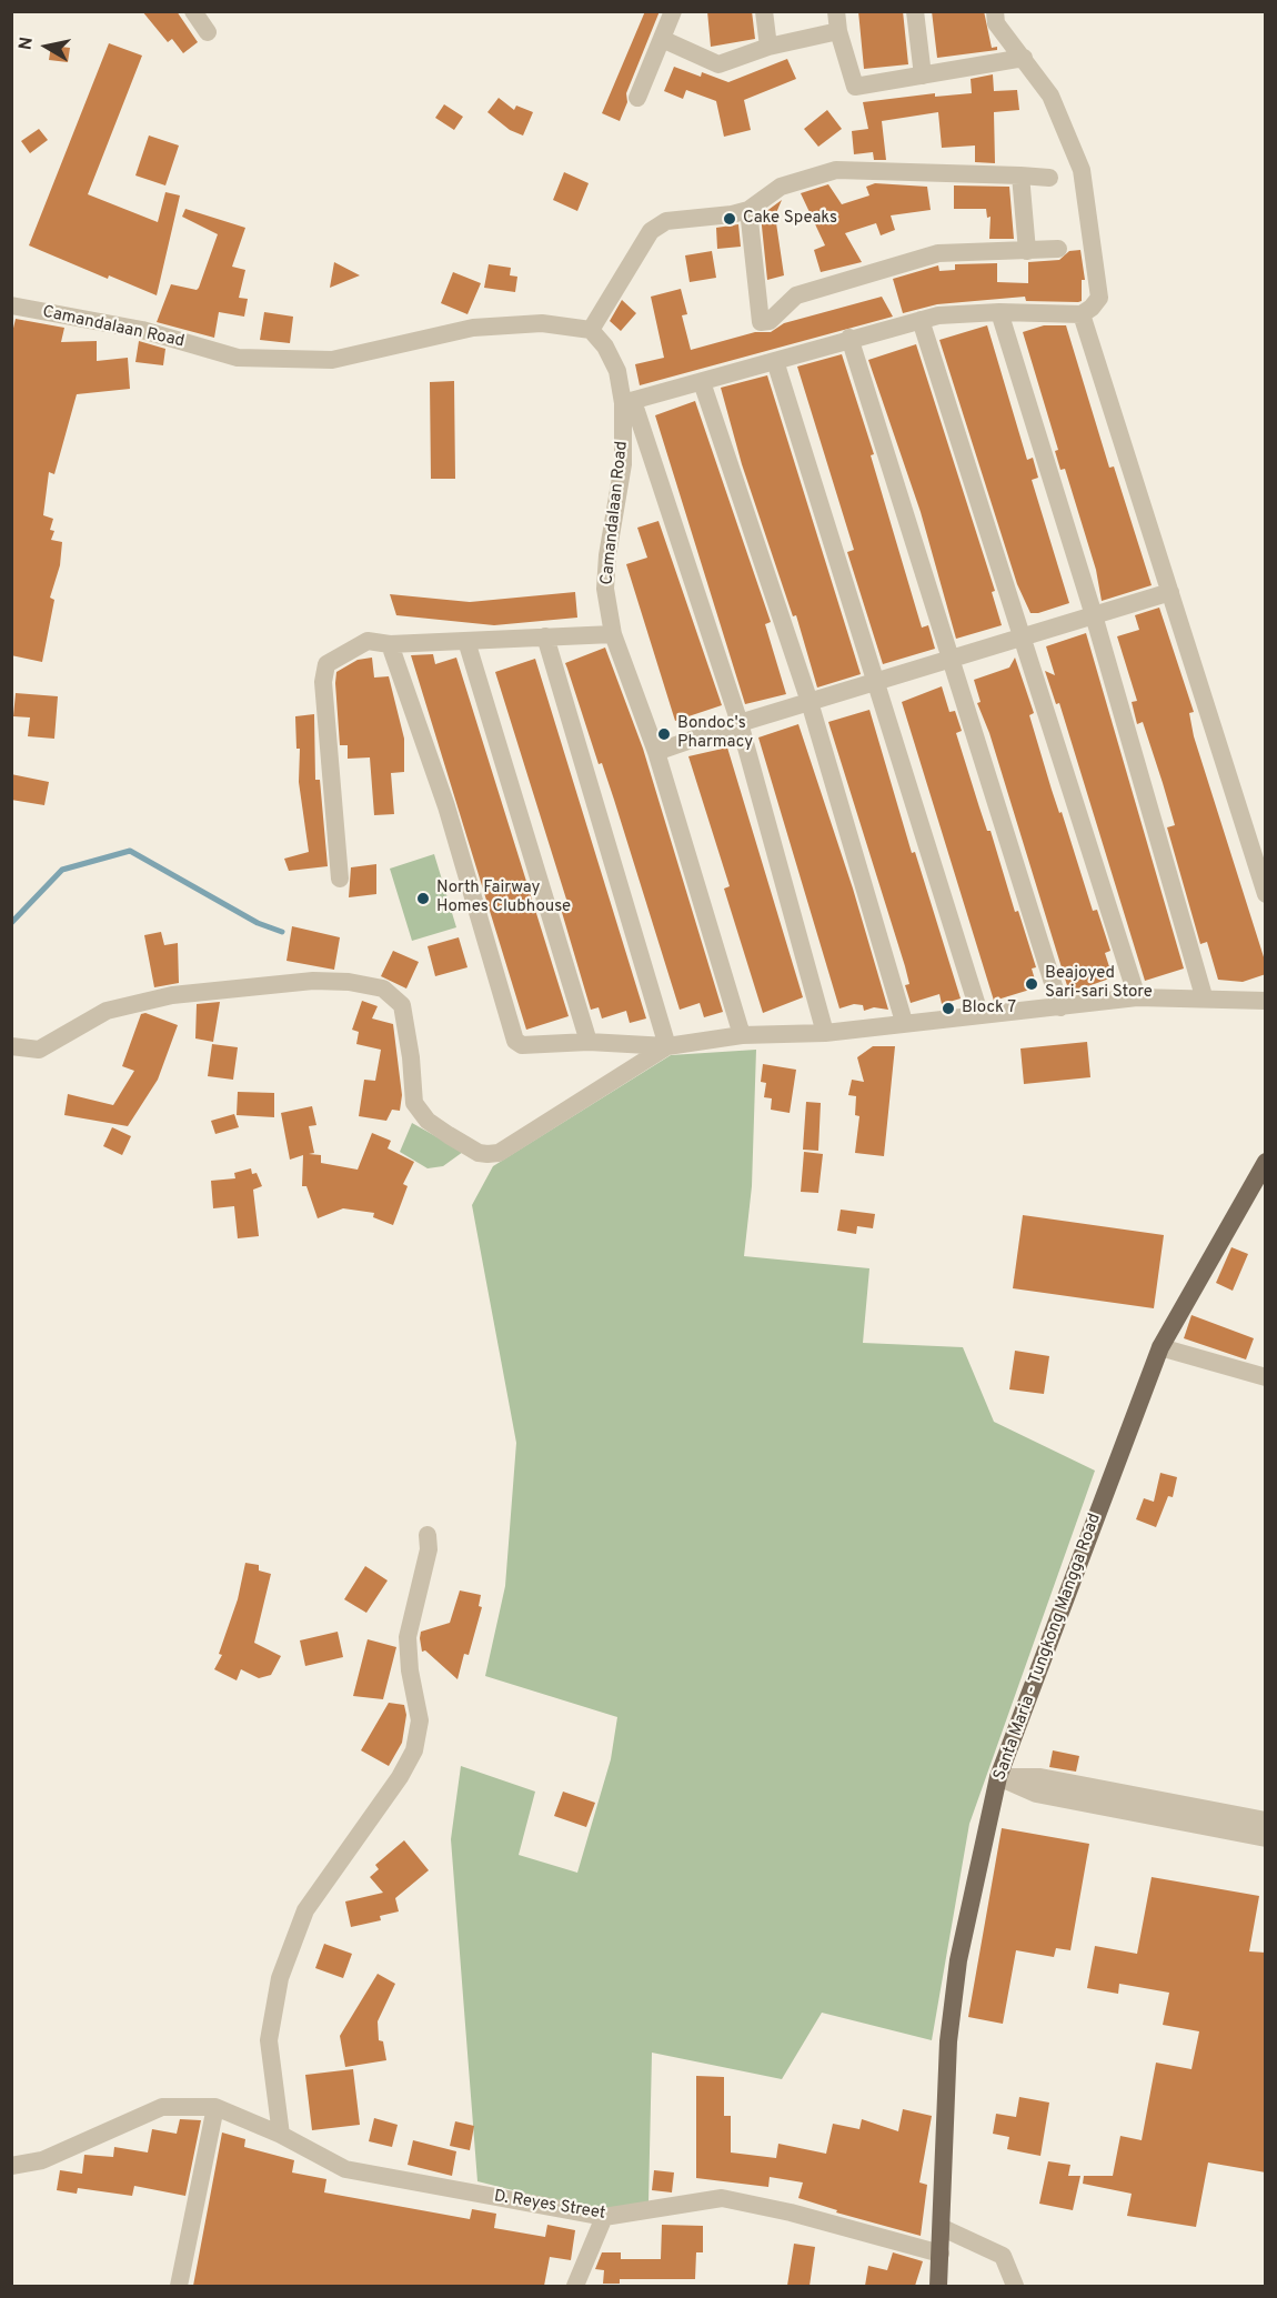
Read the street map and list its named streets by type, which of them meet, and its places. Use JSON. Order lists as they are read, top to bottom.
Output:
{
  "streets": {
    "main road": ["Santa Maria - Tungkong Mangga Road"],
    "street": ["Camandalaan Road", "D. Reyes Street"]
  },
  "crossings": [
    ["Santa Maria - Tungkong Mangga Road", "D. Reyes Street"]
  ],
  "places": [
    "Cake Speaks",
    "Bondoc's Pharmacy",
    "North Fairway Homes Clubhouse",
    "Beajoyed Sari-sari Store",
    "Block 7"
  ],
  "north": "left"
}
